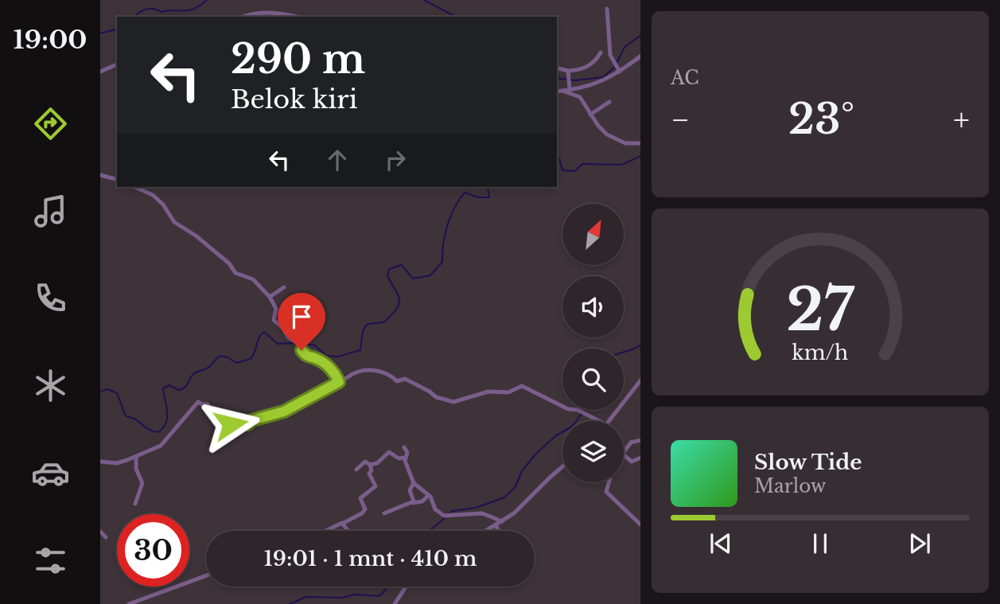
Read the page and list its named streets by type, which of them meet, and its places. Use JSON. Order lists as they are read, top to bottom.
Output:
{
  "north": "top right",
  "page": {
    "tabs": "19:00",
    "tile": "AC",
    "turn": ["290 m", "Belok kiri"],
    "heat": ["−", "23°", "+"],
    "song": ["Slow Tide", "Marlow"],
    "limit": "30",
    "trip": "19:01 · 1 mnt · 410 m",
    "gauge": ["27", "km/h"]
  }
}
